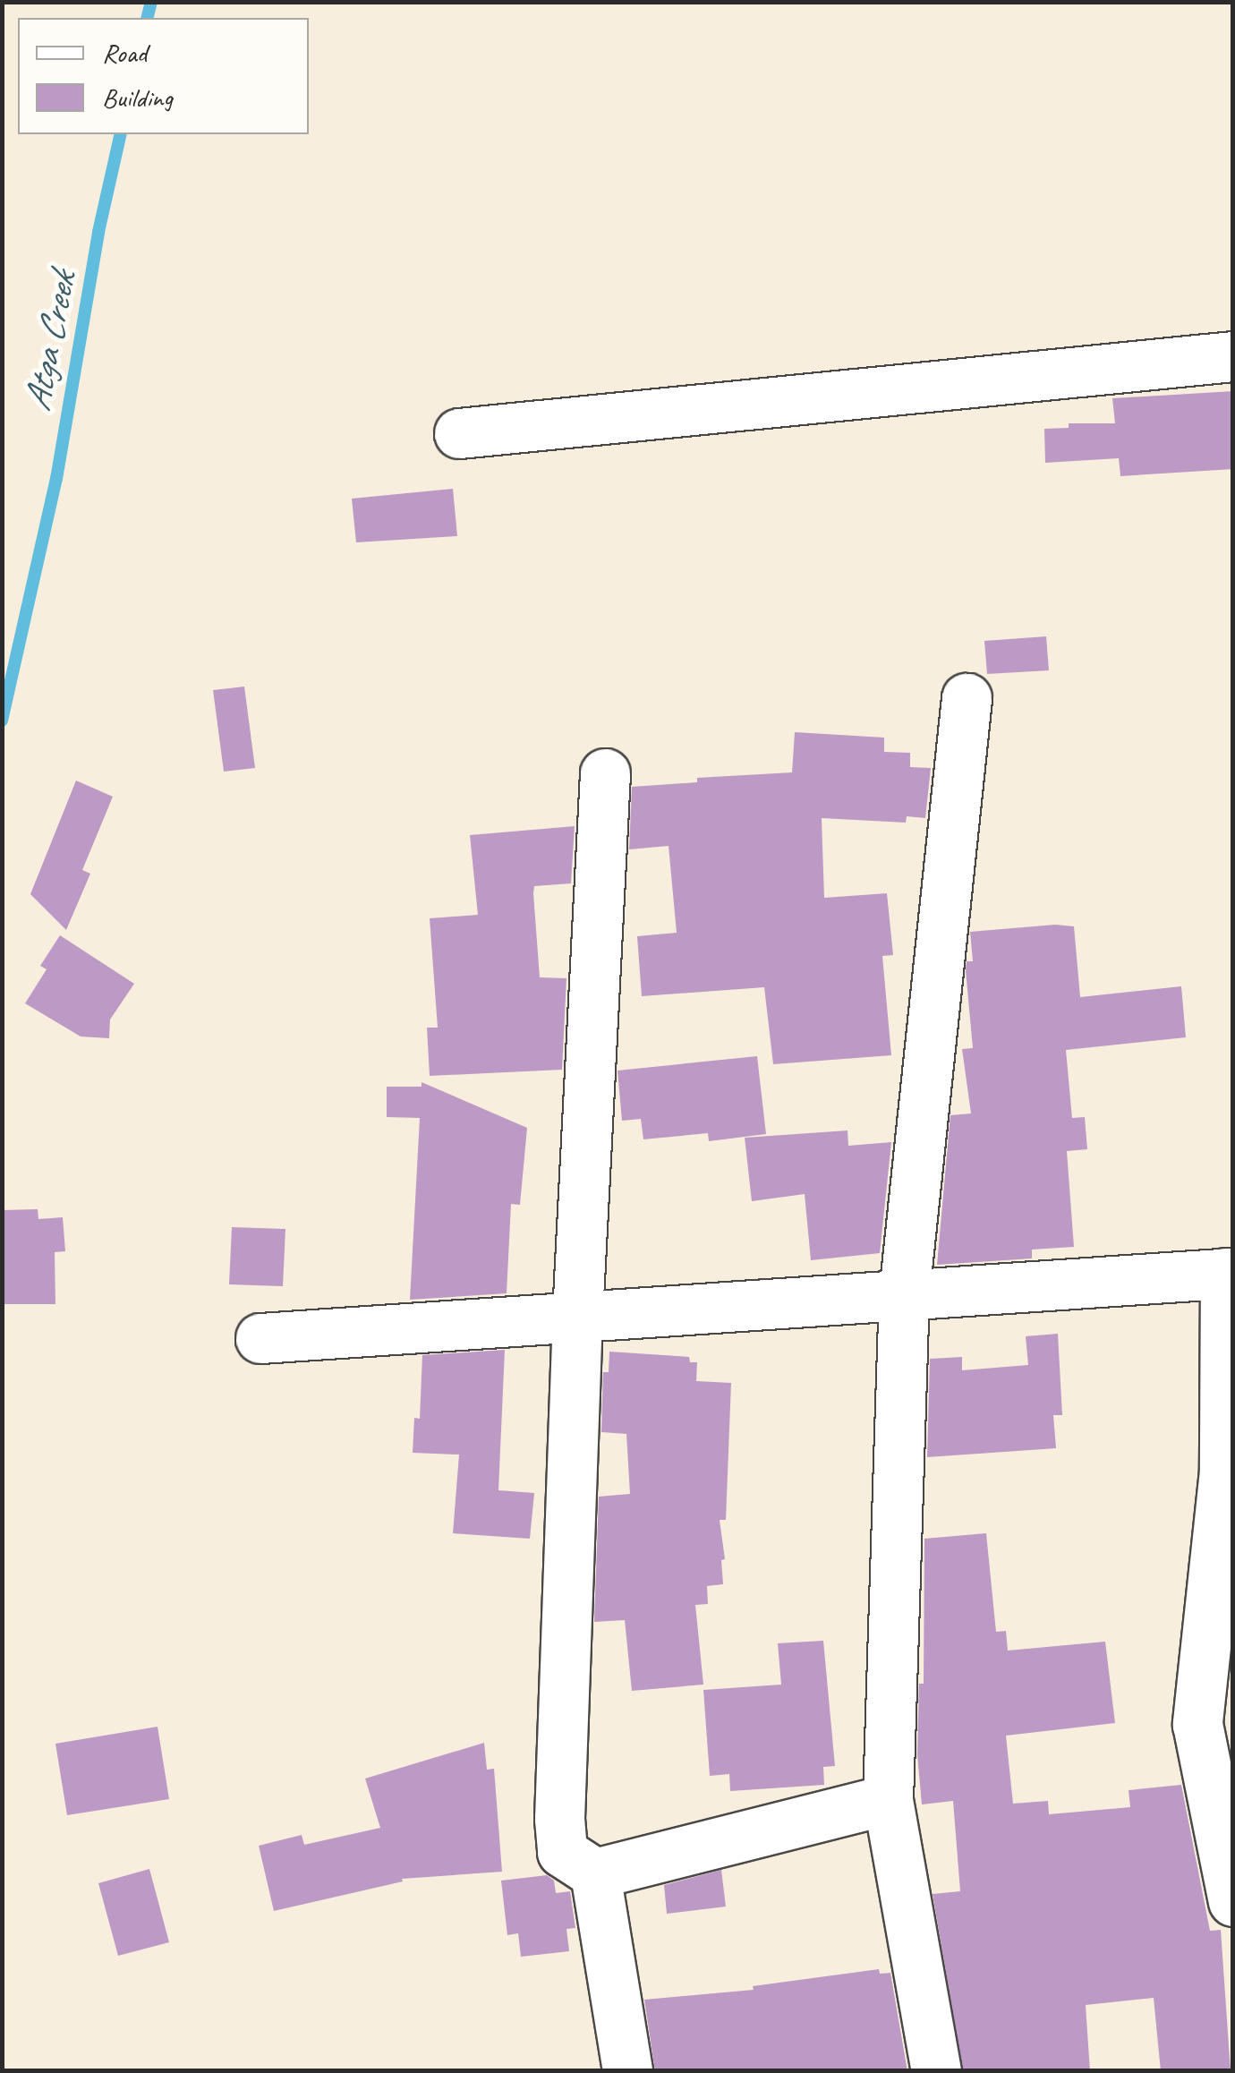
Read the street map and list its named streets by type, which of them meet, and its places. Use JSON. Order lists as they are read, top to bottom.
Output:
{
  "water": ["Atga Creek"],
  "legend": ["Road", "Building"]
}
